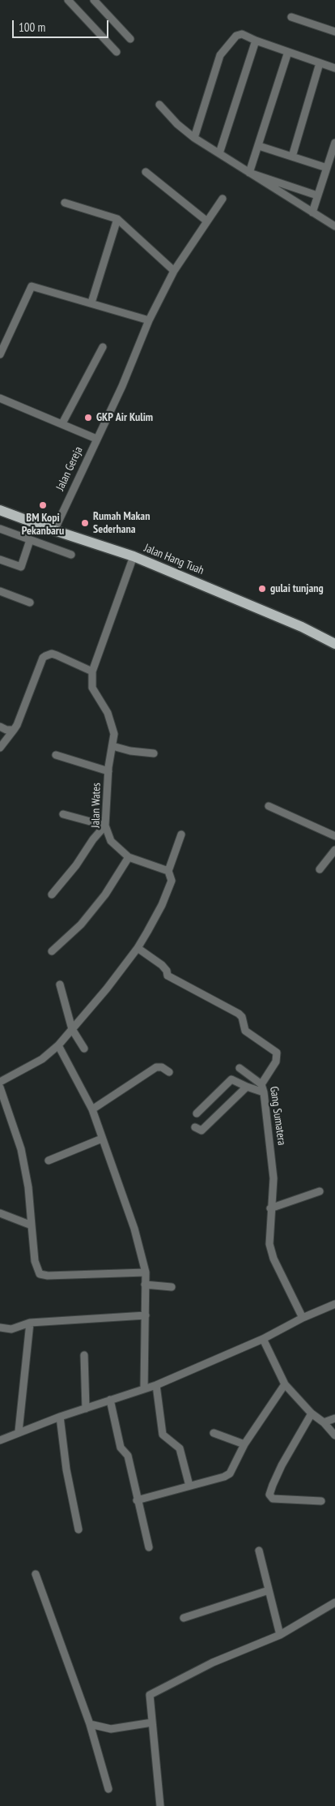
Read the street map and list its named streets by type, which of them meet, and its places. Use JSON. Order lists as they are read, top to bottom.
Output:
{
  "streets": {
    "main road": ["Jalan Hang Tuah"],
    "street": ["Jalan Gereja", "Jalan Wates", "Gang Sumatera"]
  },
  "crossings": [
    ["Jalan Gereja", "Jalan Hang Tuah"],
    ["Jalan Hang Tuah", "Jalan Wates"]
  ],
  "places": [
    "GKP Air Kulim",
    "BM Kopi Pekanbaru",
    "Rumah Makan Sederhana",
    "gulai tunjang"
  ],
  "scale_bar": "100 m"
}
